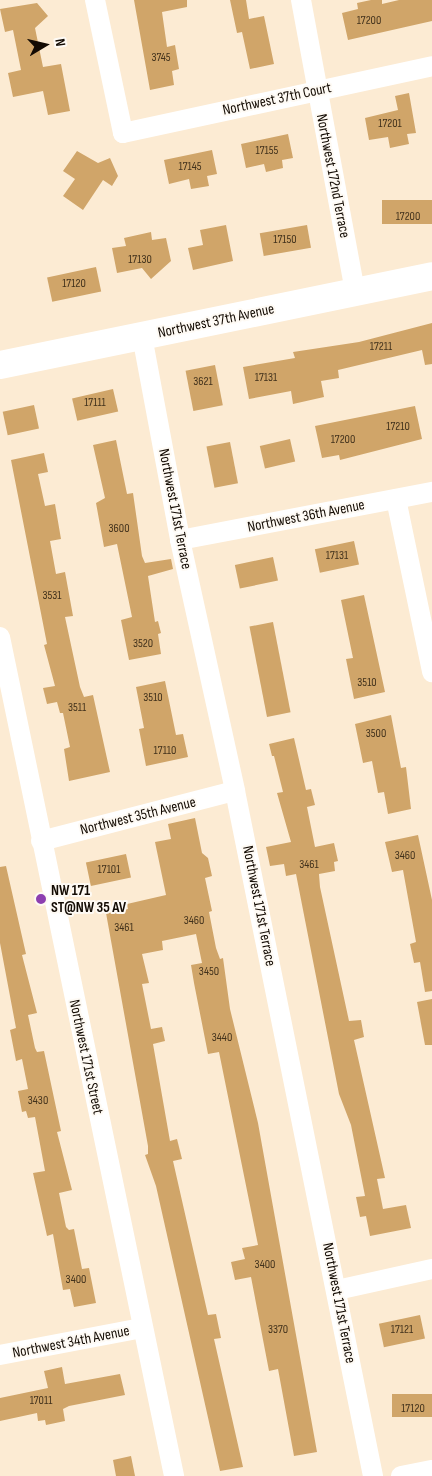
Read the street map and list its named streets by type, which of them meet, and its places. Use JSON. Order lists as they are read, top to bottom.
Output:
{
  "streets": {
    "main road": ["Northwest 37th Avenue"],
    "street": [
      "Northwest 37th Court",
      "Northwest 172nd Terrace",
      "Northwest 171st Terrace",
      "Northwest 36th Avenue",
      "Northwest 35th Avenue",
      "Northwest 171st Street",
      "Northwest 34th Avenue"
    ]
  },
  "crossings": [
    ["Northwest 37th Court", "Northwest 172nd Terrace"],
    ["Northwest 172nd Terrace", "Northwest 37th Avenue"],
    ["Northwest 37th Avenue", "Northwest 171st Terrace"],
    ["Northwest 171st Terrace", "Northwest 36th Avenue"],
    ["Northwest 171st Terrace", "Northwest 35th Avenue"],
    ["Northwest 35th Avenue", "Northwest 171st Street"],
    ["Northwest 171st Street", "Northwest 34th Avenue"]
  ],
  "places": ["NW 171 ST@NW 35 AV"],
  "house_numbers": [
    "17200",
    "3745",
    "17201",
    "17155",
    "17145",
    "17200",
    "17150",
    "17130",
    "17120",
    "17211",
    "17131",
    "3621",
    "17111",
    "17210",
    "17200",
    "3600",
    "17131",
    "3531",
    "3520",
    "3510",
    "3510",
    "3511",
    "3500",
    "17110",
    "3460",
    "3461",
    "17101",
    "3460",
    "3461",
    "3450",
    "3440",
    "3430",
    "3400",
    "3400",
    "3370",
    "17121",
    "17011",
    "17120"
  ],
  "north": "right"
}
